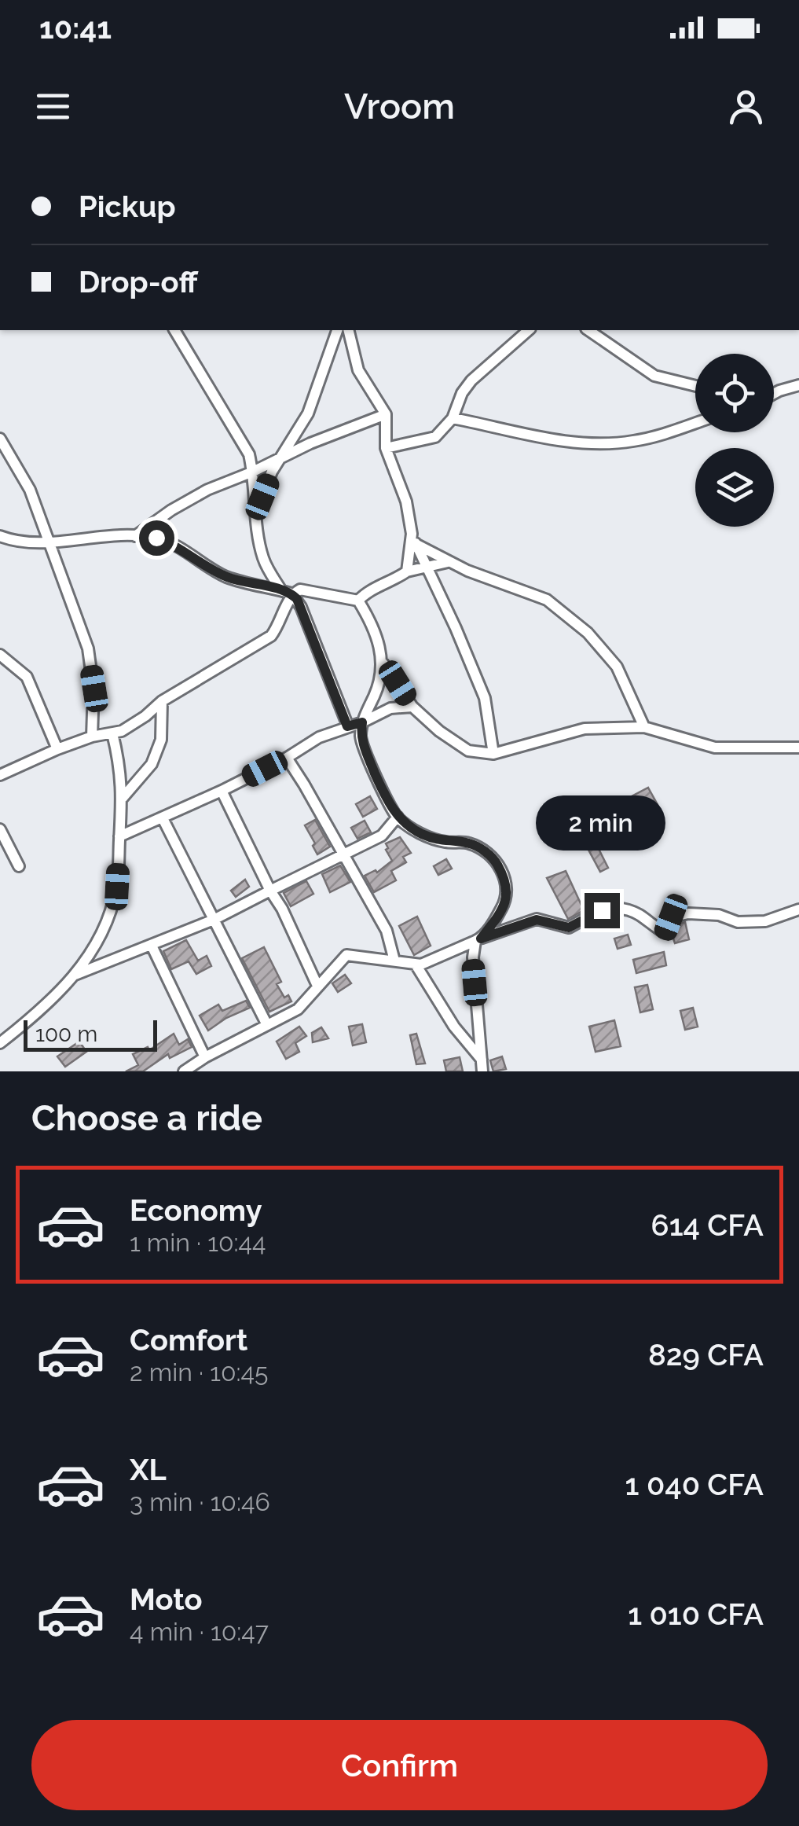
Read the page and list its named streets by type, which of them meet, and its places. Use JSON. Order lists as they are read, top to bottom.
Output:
{
  "scale_bar": "100 m",
  "page": {
    "status": "10:41",
    "header": "Vroom",
    "banner": ["Pickup", "Drop-off"],
    "bubble": "2 min",
    "scale": "100 m",
    "heading": "Choose a ride",
    "list": [
      {
        "name": "Economy",
        "note": "1 min · 10:44",
        "value": "614 CFA"
      },
      {
        "name": "Comfort",
        "note": "2 min · 10:45",
        "value": "829 CFA"
      },
      {
        "name": "XL",
        "note": "3 min · 10:46",
        "value": "1 040 CFA"
      },
      {
        "name": "Moto",
        "note": "4 min · 10:47",
        "value": "1 010 CFA"
      }
    ],
    "buttons": "Confirm"
  }
}
